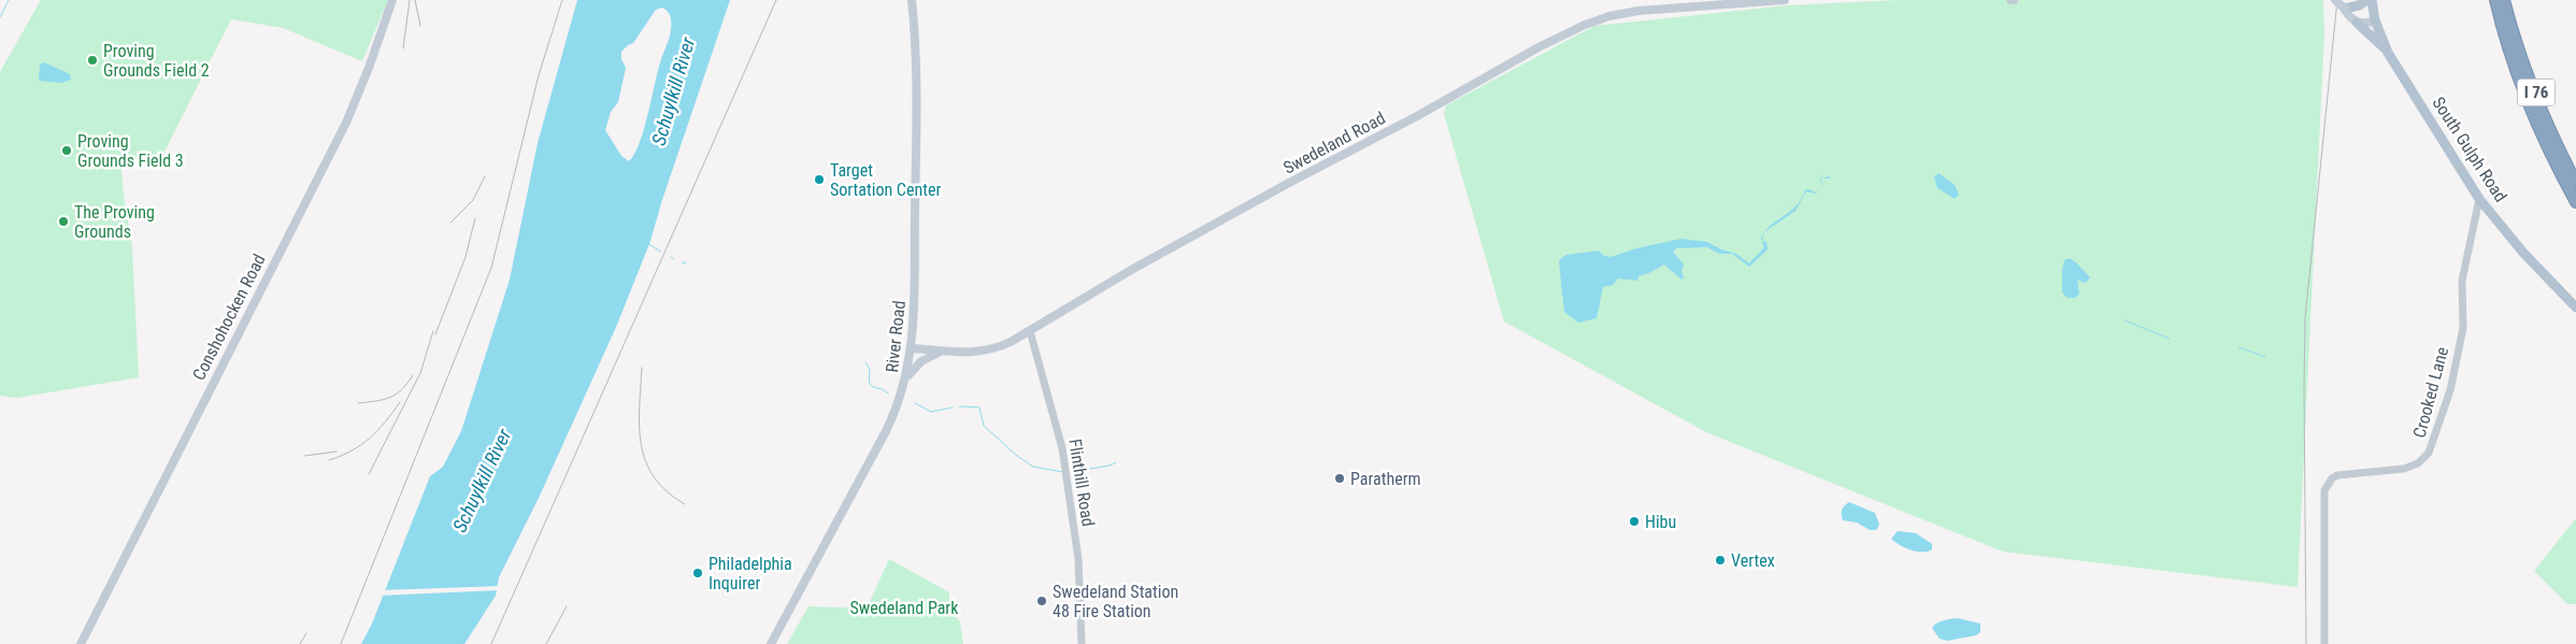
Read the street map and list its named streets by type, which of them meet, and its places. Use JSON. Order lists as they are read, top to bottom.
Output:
{
  "streets": {
    "highway": ["I 76"],
    "main road": [
      "Swedeland Road",
      "South Gulph Road",
      "Conshohocken Road",
      "River Road"
    ],
    "street": ["Crooked Lane", "Flinthill Road"]
  },
  "crossings": [
    ["Swedeland Road", "River Road"],
    ["Swedeland Road", "Flinthill Road"],
    ["South Gulph Road", "Crooked Lane"]
  ],
  "water": ["Schuylkill River"],
  "parks": ["Swedeland Park"],
  "places": [
    "Proving Grounds Field 2",
    "Proving Grounds Field 3",
    "Target Sortation Center",
    "The Proving Grounds",
    "Paratherm",
    "Hibu",
    "Vertex",
    "Philadelphia Inquirer",
    "Swedeland Station 48 Fire Station"
  ]
}
